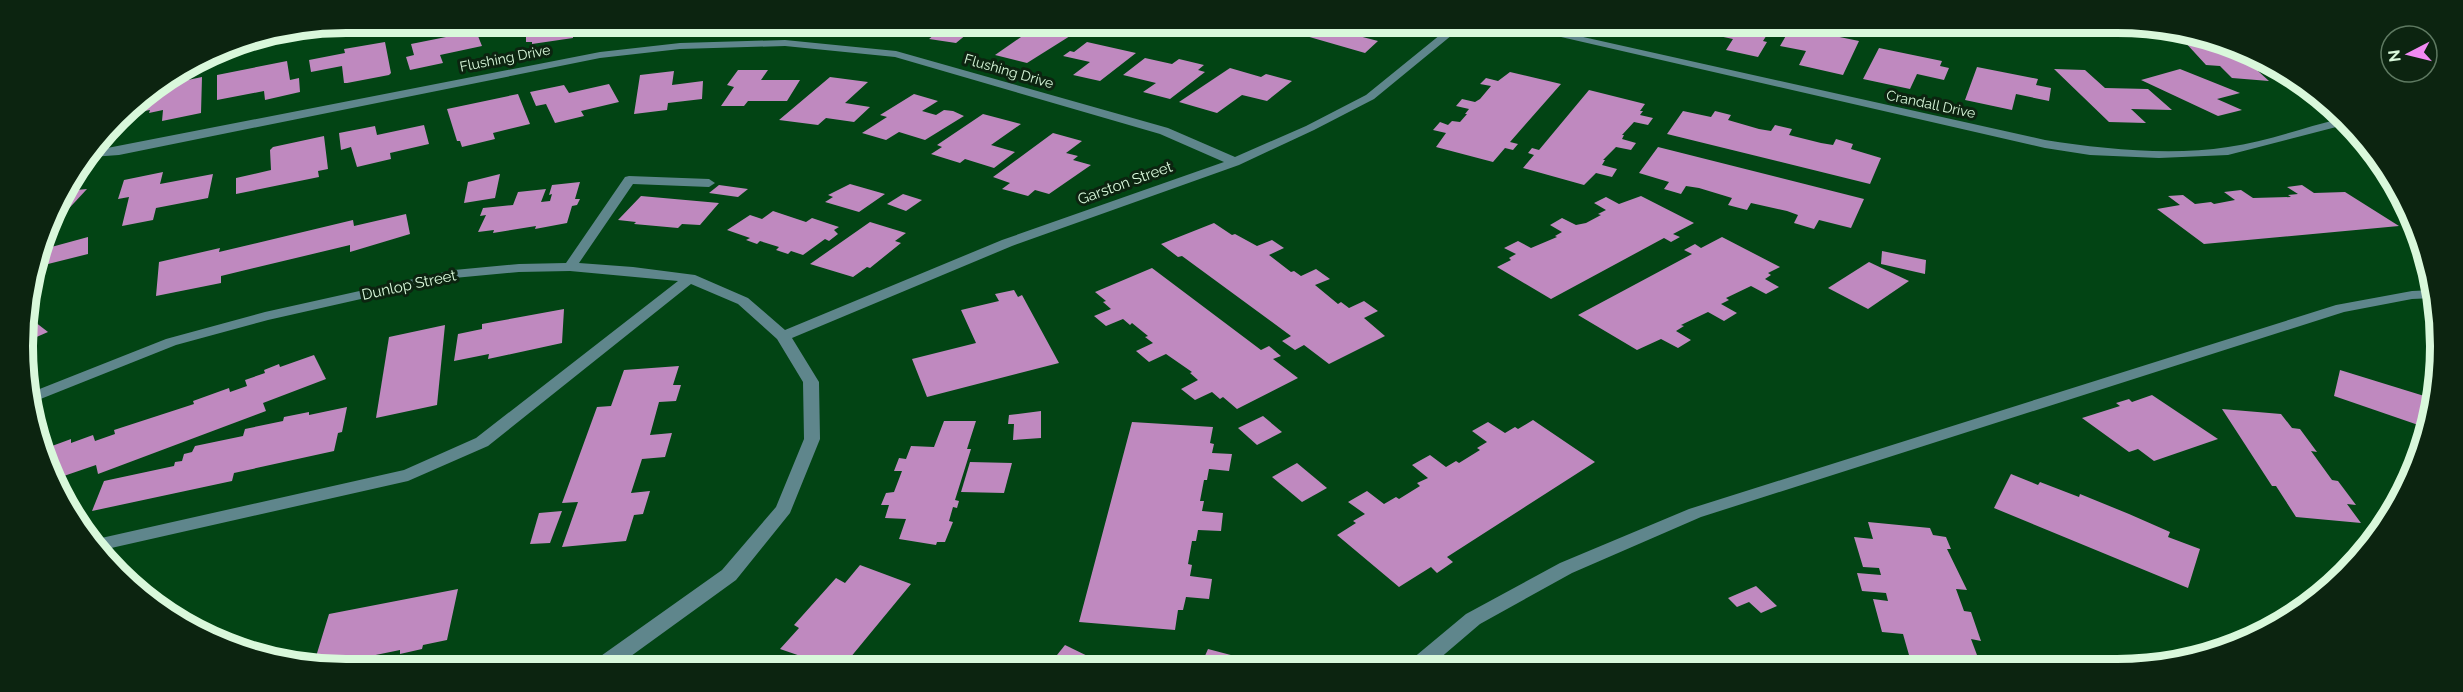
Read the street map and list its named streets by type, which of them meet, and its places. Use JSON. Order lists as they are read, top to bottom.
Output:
{
  "streets": {
    "street": [
      "Flushing Drive",
      "Crandall Drive",
      "Garston Street",
      "Dunlop Street"
    ]
  },
  "crossings": [
    ["Flushing Drive", "Garston Street"],
    ["Garston Street", "Dunlop Street"]
  ],
  "north": "left"
}
